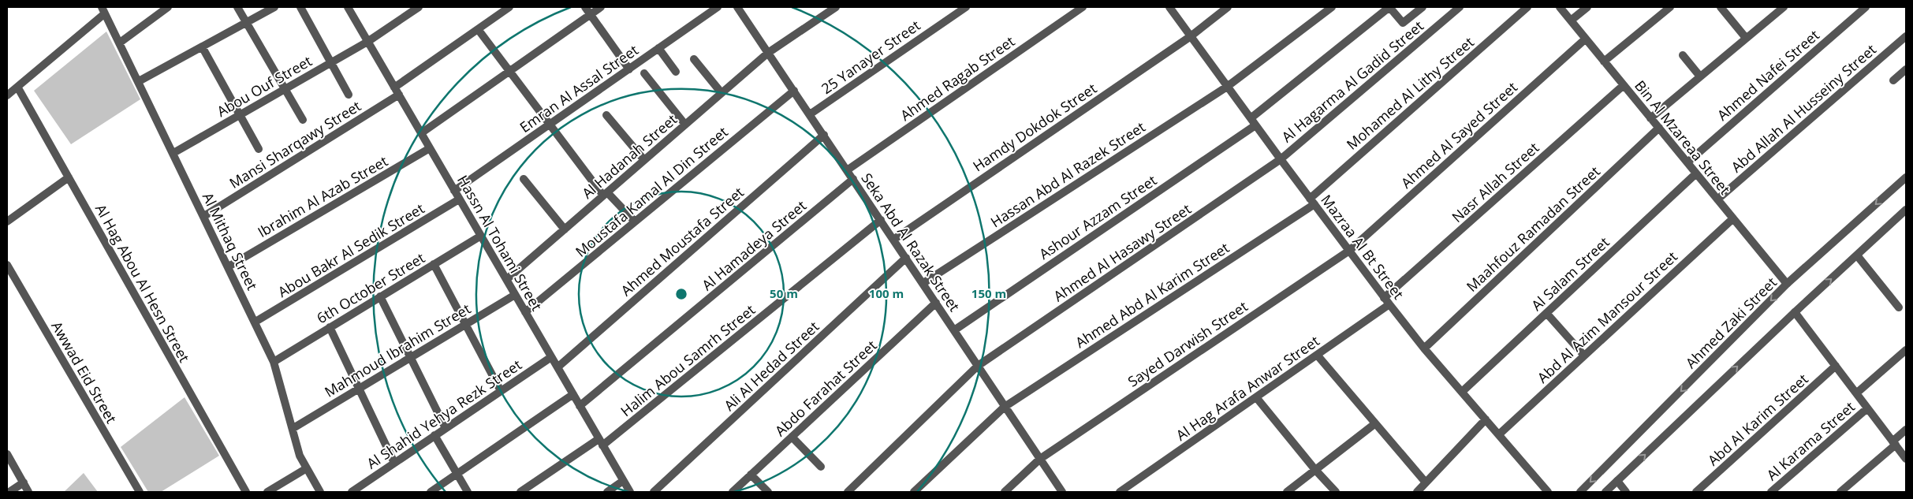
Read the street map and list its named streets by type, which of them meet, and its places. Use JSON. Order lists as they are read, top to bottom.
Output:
{
  "streets": {
    "street": [
      "25 Yanayer Street",
      "Ahmed Nafei Street",
      "Ahmed Ragab Street",
      "Al Hagarma Al Gadid Street",
      "Abou Ouf Street",
      "Emran Al Assal Street",
      "Mohamed Al Lithy Street",
      "Abd Allah Al Husseiny Street",
      "Hamdy Dokdok Street",
      "Ahmed Al Sayed Street",
      "Bin Al Mzareaa Street",
      "Mansi Sharqawy Street",
      "Al Hadanah Street",
      "Hassan Abd Al Razek Street",
      "Nasr Allah Street",
      "Moustafa Kamal Al Din Street",
      "Ibrahim Al Azab Street",
      "Ashour Azzam Street",
      "Maahfouz Ramadan Street",
      "Al Mithaq Street",
      "Ahmed Moustafa Street",
      "Seka Abd Al Razak Street",
      "Hassn Al Tohami Street",
      "Al Hamadeya Street",
      "Mazraa Al Bt Street",
      "Abou Bakr Al Sedik Street",
      "Ahmed Al Hasawy Street",
      "Al Salam Street",
      "Al Hag Abou Al Hesn Street",
      "6th October Street",
      "Ahmed Abd Al Karim Street",
      "Abd Al Azim Mansour Street",
      "Ahmed Zaki Street",
      "Sayed Darwish Street",
      "Mahmoud Ibrahim Street",
      "Halim Abou Samrh Street",
      "Ali Al Hedad Street",
      "Awwad Eid Street",
      "Abdo Farahat Street",
      "Al Hag Arafa Anwar Street",
      "Al Shahid Yehya Rezk Street",
      "Abd Al Karim Street",
      "Al Karama Street"
    ]
  },
  "crossings": [
    ["25 Yanayer Street", "Seka Abd Al Razak Street"],
    ["Ahmed Nafei Street", "Bin Al Mzareaa Street"],
    ["Ahmed Ragab Street", "Seka Abd Al Razak Street"],
    ["Al Hagarma Al Gadid Street", "Mazraa Al Bt Street"],
    ["Al Hagarma Al Gadid Street", "Ahmed Al Hasawy Street"],
    ["Abou Ouf Street", "Al Mithaq Street"],
    ["Abou Ouf Street", "Hassn Al Tohami Street"],
    ["Emran Al Assal Street", "Hassn Al Tohami Street"],
    ["Mohamed Al Lithy Street", "Mazraa Al Bt Street"],
    ["Mohamed Al Lithy Street", "Ahmed Abd Al Karim Street"],
    ["Abd Allah Al Husseiny Street", "Bin Al Mzareaa Street"],
    ["Hamdy Dokdok Street", "Seka Abd Al Razak Street"],
    ["Hamdy Dokdok Street", "Mazraa Al Bt Street"],
    ["Ahmed Al Sayed Street", "Bin Al Mzareaa Street"],
    ["Ahmed Al Sayed Street", "Mazraa Al Bt Street"],
    ["Ahmed Al Sayed Street", "Sayed Darwish Street"],
    ["Bin Al Mzareaa Street", "Nasr Allah Street"],
    ["Bin Al Mzareaa Street", "Maahfouz Ramadan Street"],
    ["Bin Al Mzareaa Street", "Al Salam Street"],
    ["Bin Al Mzareaa Street", "Abd Al Azim Mansour Street"],
    ["Bin Al Mzareaa Street", "Ahmed Zaki Street"],
    ["Mansi Sharqawy Street", "Al Mithaq Street"],
    ["Mansi Sharqawy Street", "Hassn Al Tohami Street"],
    ["Al Hadanah Street", "Seka Abd Al Razak Street"],
    ["Al Hadanah Street", "Hassn Al Tohami Street"],
    ["Hassan Abd Al Razek Street", "Seka Abd Al Razak Street"],
    ["Hassan Abd Al Razek Street", "Mazraa Al Bt Street"],
    ["Nasr Allah Street", "Mazraa Al Bt Street"],
    ["Nasr Allah Street", "Al Hag Arafa Anwar Street"],
    ["Moustafa Kamal Al Din Street", "Seka Abd Al Razak Street"],
    ["Moustafa Kamal Al Din Street", "Hassn Al Tohami Street"],
    ["Ibrahim Al Azab Street", "Al Mithaq Street"],
    ["Ibrahim Al Azab Street", "Hassn Al Tohami Street"],
    ["Ashour Azzam Street", "Seka Abd Al Razak Street"],
    ["Ashour Azzam Street", "Mazraa Al Bt Street"],
    ["Maahfouz Ramadan Street", "Mazraa Al Bt Street"],
    ["Al Mithaq Street", "Abou Bakr Al Sedik Street"],
    ["Al Mithaq Street", "6th October Street"],
    ["Al Mithaq Street", "Mahmoud Ibrahim Street"],
    ["Ahmed Moustafa Street", "Seka Abd Al Razak Street"],
    ["Ahmed Moustafa Street", "Hassn Al Tohami Street"],
    ["Seka Abd Al Razak Street", "Al Hamadeya Street"],
    ["Seka Abd Al Razak Street", "Ahmed Al Hasawy Street"],
    ["Seka Abd Al Razak Street", "Ahmed Abd Al Karim Street"],
    ["Seka Abd Al Razak Street", "Sayed Darwish Street"],
    ["Seka Abd Al Razak Street", "Halim Abou Samrh Street"],
    ["Seka Abd Al Razak Street", "Ali Al Hedad Street"],
    ["Seka Abd Al Razak Street", "Abdo Farahat Street"],
    ["Hassn Al Tohami Street", "Al Hamadeya Street"],
    ["Hassn Al Tohami Street", "Abou Bakr Al Sedik Street"],
    ["Hassn Al Tohami Street", "6th October Street"],
    ["Hassn Al Tohami Street", "Mahmoud Ibrahim Street"],
    ["Hassn Al Tohami Street", "Halim Abou Samrh Street"],
    ["Hassn Al Tohami Street", "Al Shahid Yehya Rezk Street"],
    ["Mazraa Al Bt Street", "Ahmed Al Hasawy Street"],
    ["Mazraa Al Bt Street", "Al Salam Street"],
    ["Mazraa Al Bt Street", "Ahmed Abd Al Karim Street"],
    ["Mazraa Al Bt Street", "Abd Al Azim Mansour Street"],
    ["Mazraa Al Bt Street", "Sayed Darwish Street"],
    ["Mazraa Al Bt Street", "Al Hag Arafa Anwar Street"]
  ],
  "rings": ["50 m", "100 m", "150 m"]
}
